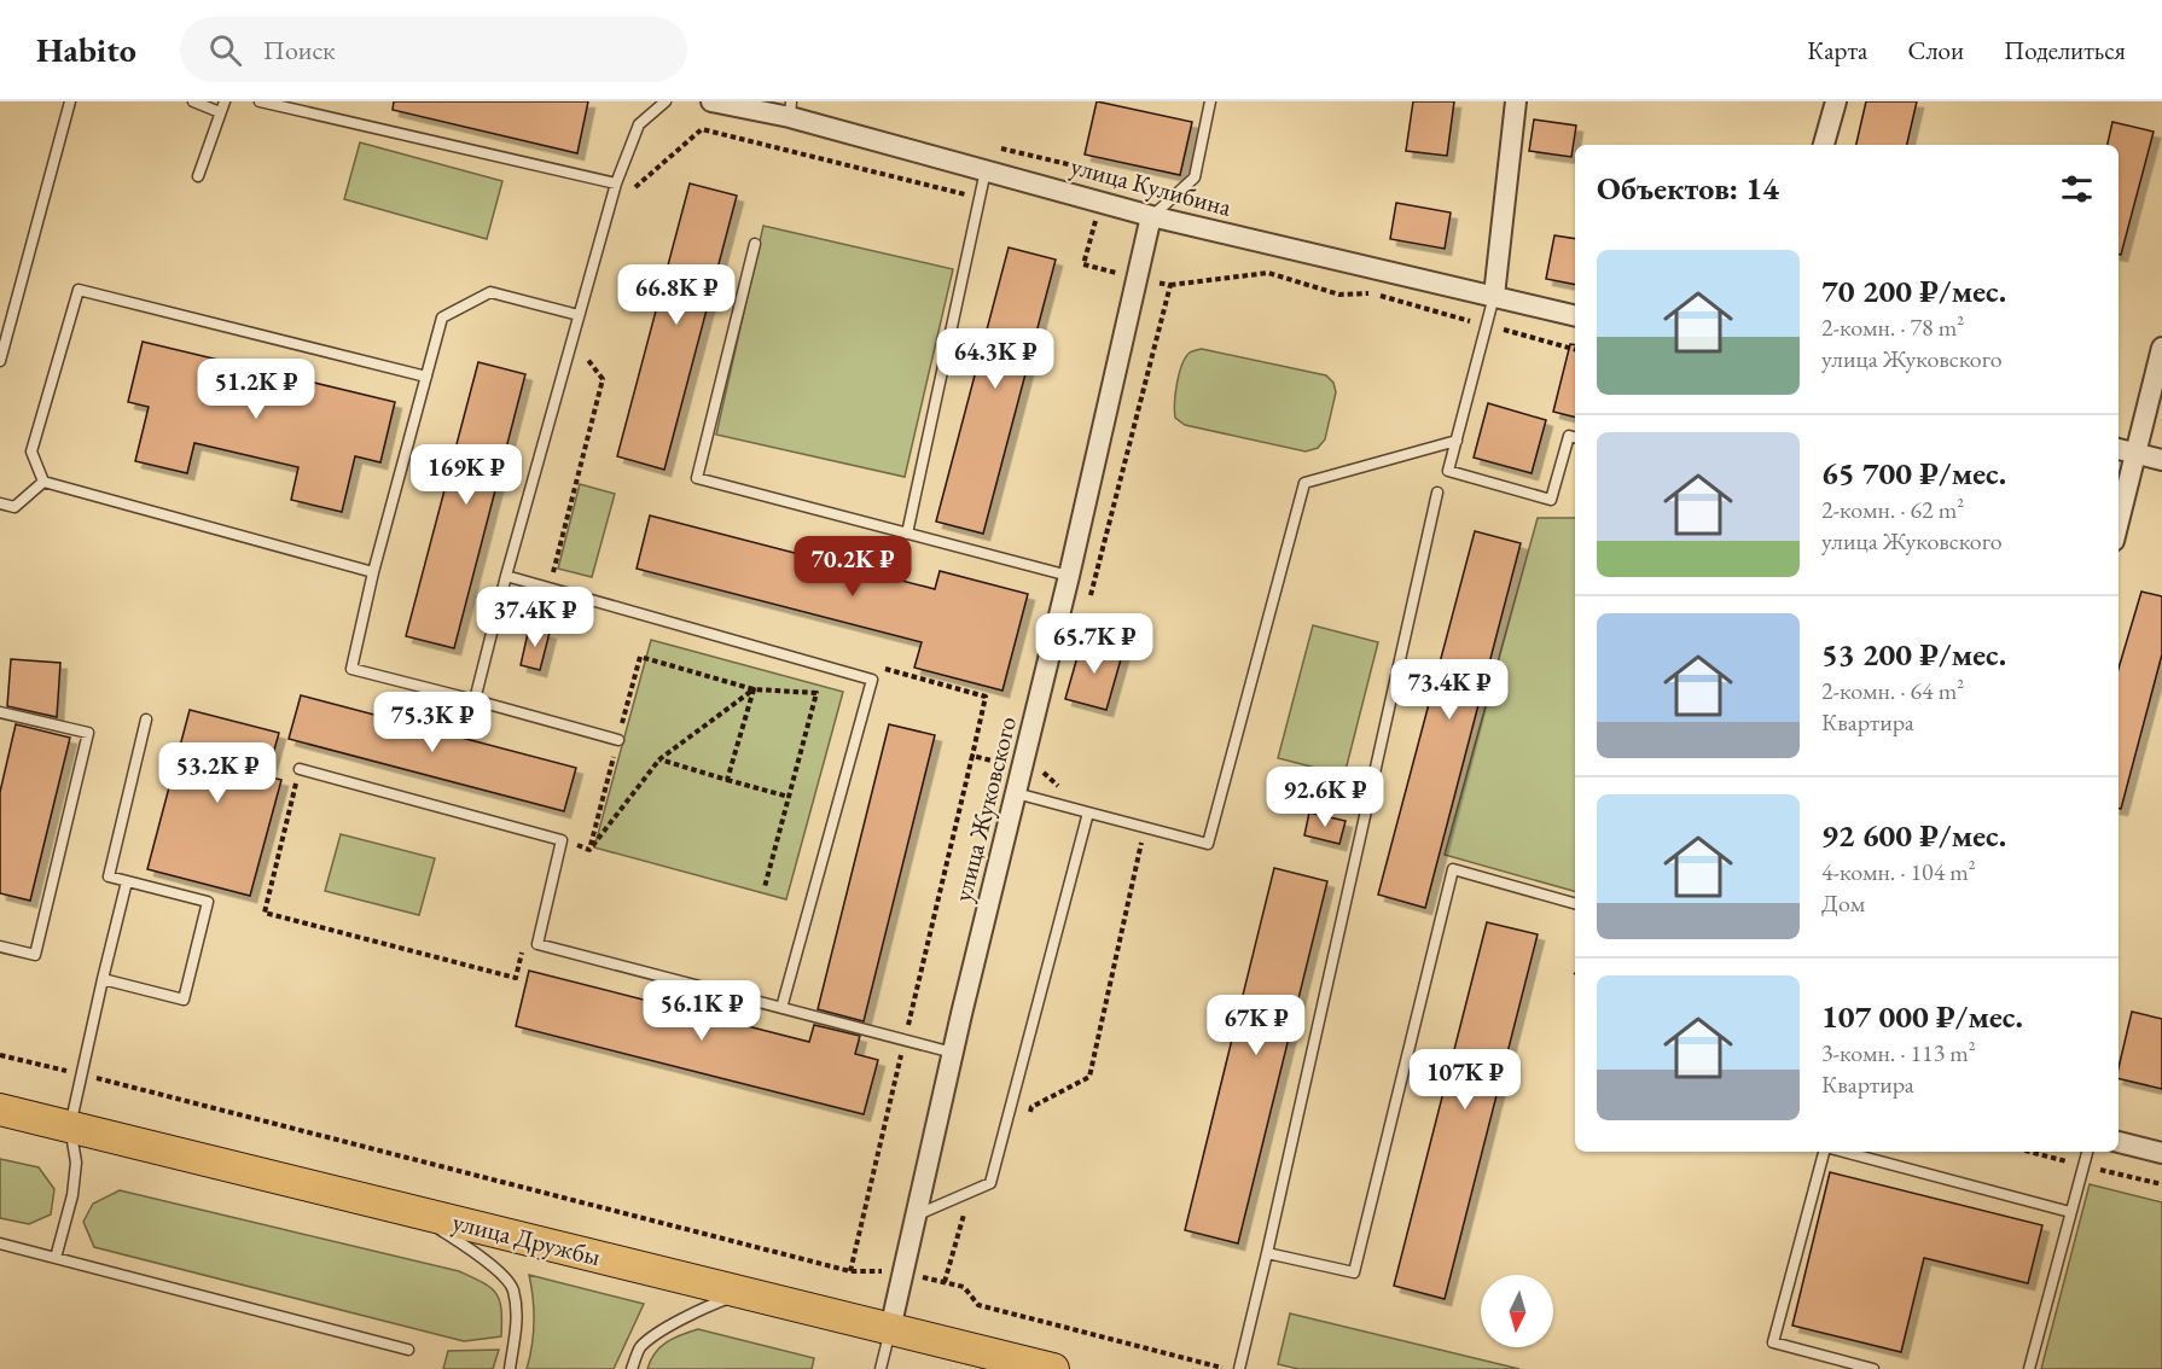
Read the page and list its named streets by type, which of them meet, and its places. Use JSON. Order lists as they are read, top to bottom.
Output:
{
  "streets": {
    "main road": ["улица Дружбы"],
    "street": ["улица Кулибина", "улица Жуковского"]
  },
  "crossings": [
    ["улица Кулибина", "улица Жуковского"],
    ["улица Жуковского", "улица Дружбы"]
  ],
  "north": "bottom",
  "page": {
    "header": "Habito",
    "search": "Поиск",
    "nav": ["Карта", "Слои", "Поделиться"],
    "heading": "Объектов: 14",
    "list": [
      {
        "name": "70 200 ₽/мес.",
        "note": "2-комн. · 78 m² · улица Жуковского"
      },
      {
        "name": "65 700 ₽/мес.",
        "note": "2-комн. · 62 m² · улица Жуковского"
      },
      {
        "name": "53 200 ₽/мес.",
        "note": "2-комн. · 64 m² · Квартира"
      },
      {
        "name": "92 600 ₽/мес.",
        "note": "4-комн. · 104 m² · Дом"
      },
      {
        "name": "107 000 ₽/мес.",
        "note": "3-комн. · 113 m² · Квартира"
      }
    ],
    "price": [
      "66.8K ₽",
      "64.3K ₽",
      "51.2K ₽",
      "169K ₽",
      "70.2K ₽",
      "37.4K ₽",
      "65.7K ₽",
      "73.4K ₽",
      "75.3K ₽",
      "53.2K ₽",
      "92.6K ₽",
      "56.1K ₽",
      "67K ₽",
      "107K ₽"
    ]
  }
}
